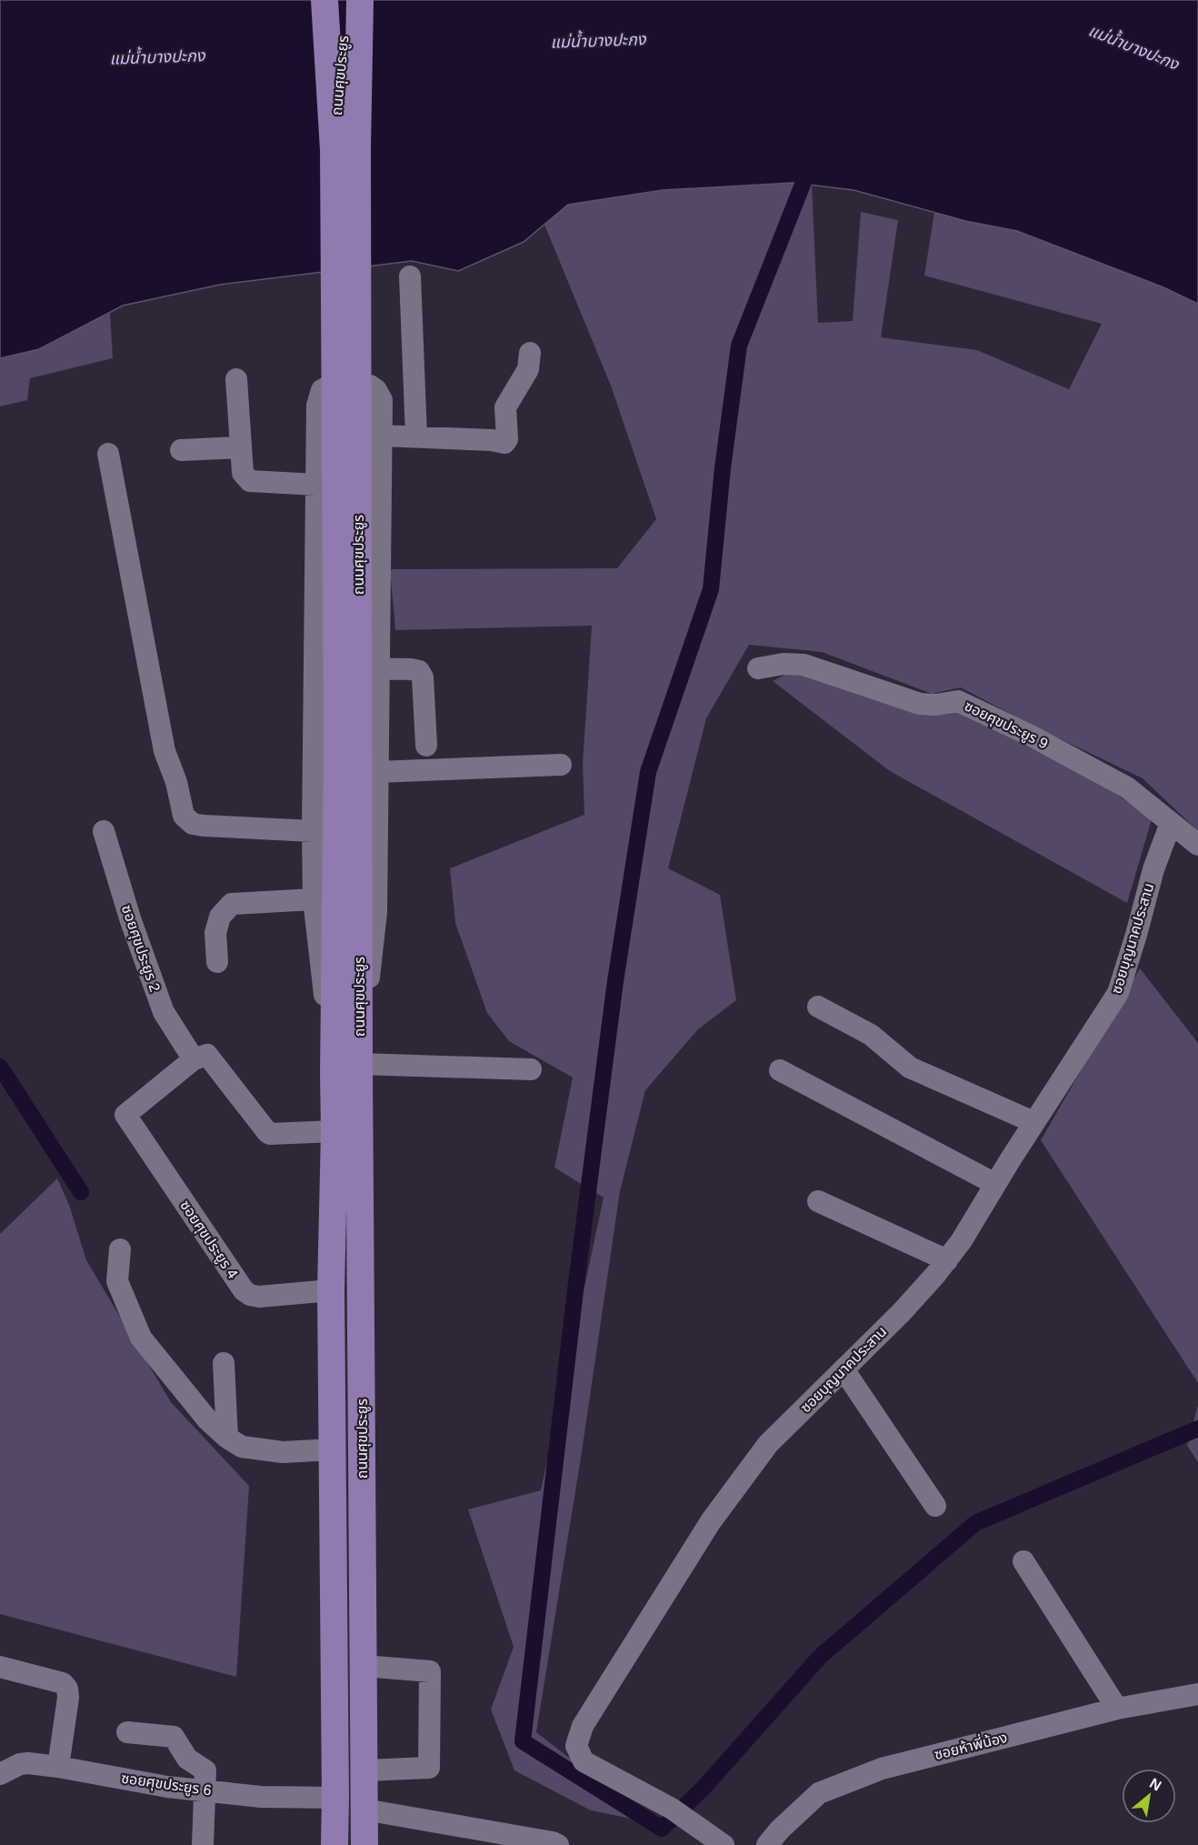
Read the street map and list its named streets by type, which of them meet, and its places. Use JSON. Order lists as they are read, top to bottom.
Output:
{
  "streets": {
    "main road": ["ถนนศุขประยูร"],
    "street": [
      "ซอยศุขประยูร 9",
      "ซอยบุญนาคประสาน",
      "ซอยศุขประยูร 2",
      "ซอยศุขประยูร 4",
      "ซอยห้าพี่น้อง",
      "ซอยศุขประยูร 6"
    ]
  },
  "crossings": [
    ["ถนนศุขประยูร", "ซอยศุขประยูร 4"],
    ["ถนนศุขประยูร", "ซอยศุขประยูร 6"],
    ["ซอยศุขประยูร 9", "ซอยบุญนาคประสาน"],
    ["ซอยศุขประยูร 2", "ซอยศุขประยูร 4"]
  ],
  "water": ["แม่น้ำบางปะกง"],
  "north": "top right"
}
